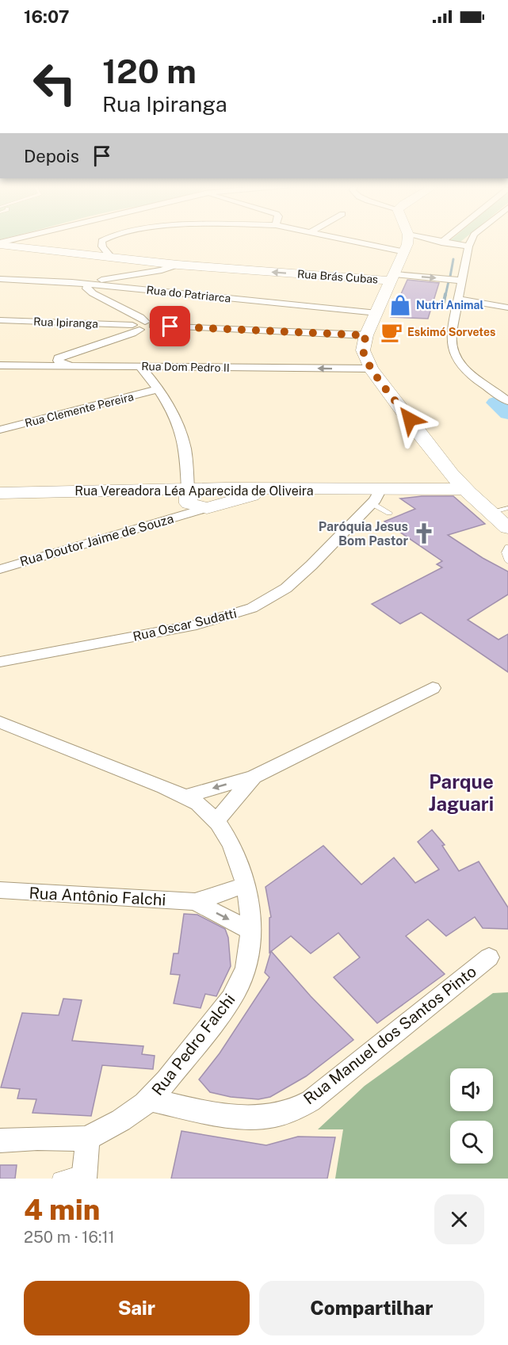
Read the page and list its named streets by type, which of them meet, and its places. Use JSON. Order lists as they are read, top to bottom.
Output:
{
  "streets": {
    "street": [
      "Rua Brás Cubas",
      "Rua do Patriarca",
      "Rua Ipiranga",
      "Rua Dom Pedro II",
      "Rua Clemente Pereira",
      "Rua Vereadora Léa Aparecida de Oliveira",
      "Rua Doutor Jaime de Souza",
      "Rua Oscar Sudatti",
      "Rua Antônio Falchi",
      "Rua Manuel dos Santos Pinto",
      "Rua Pedro Falchi"
    ]
  },
  "crossings": [
    ["Rua Vereadora Léa Aparecida de Oliveira", "Rua Doutor Jaime de Souza"],
    ["Rua Vereadora Léa Aparecida de Oliveira", "Rua Oscar Sudatti"],
    ["Rua Antônio Falchi", "Rua Pedro Falchi"],
    ["Rua Manuel dos Santos Pinto", "Rua Pedro Falchi"]
  ],
  "one_way": ["Rua Brás Cubas", "Rua Dom Pedro II"],
  "districts": ["Parque Jaguari"],
  "places": {
    "shop": ["Nutri Animal"],
    "cafe": ["Eskimó Sorvetes"],
    "church": ["Paróquia Jesus Bom Pastor"]
  },
  "page": {
    "status": "16:07",
    "turn": ["120 m", "Rua Ipiranga"],
    "then": "Depois",
    "heading": ["4 min", "250 m · 16:11"],
    "buttons": ["Sair", "Compartilhar"]
  }
}
